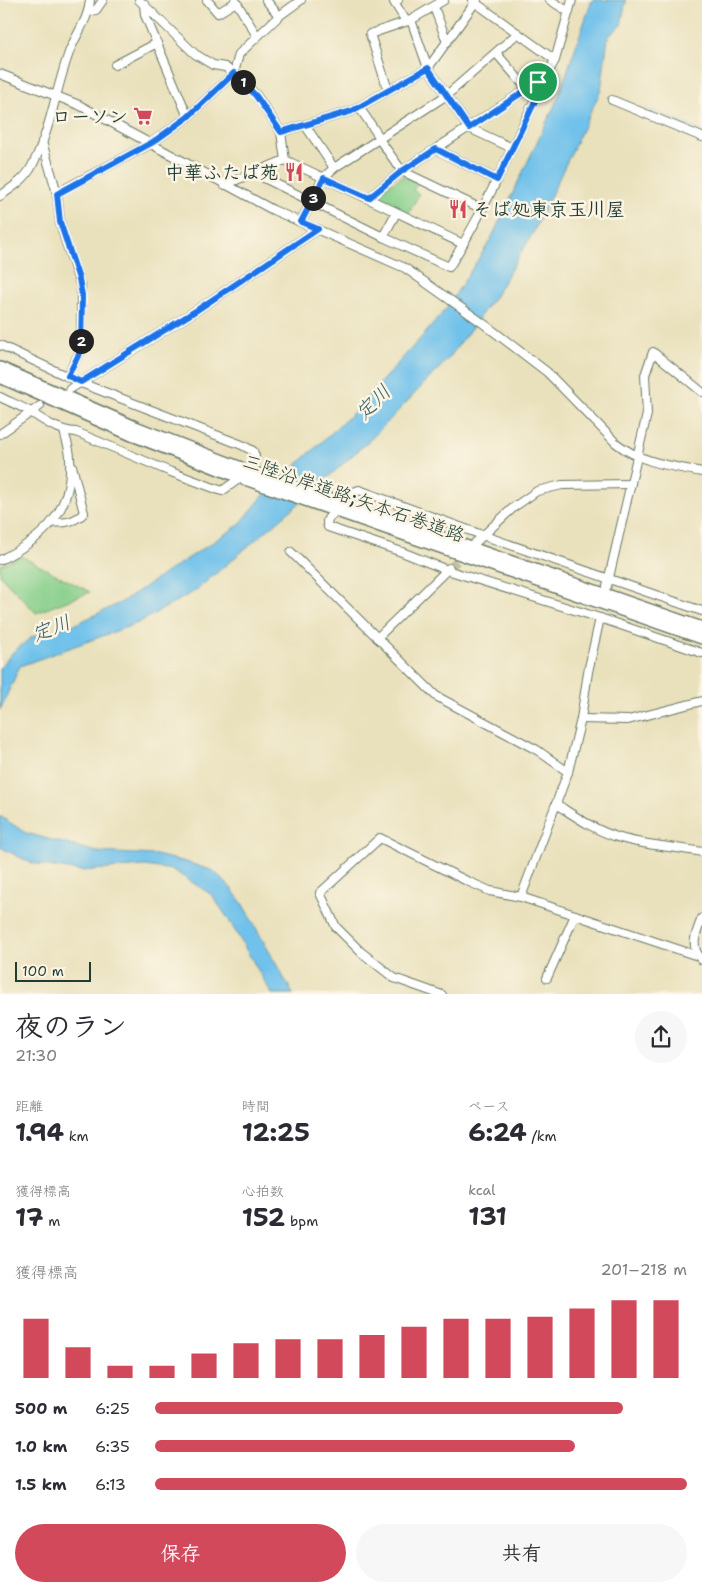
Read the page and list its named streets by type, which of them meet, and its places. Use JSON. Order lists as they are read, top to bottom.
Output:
{
  "streets": {
    "highway": ["三陸沿岸道路;矢本石巻道路"]
  },
  "water": ["定川"],
  "places": {
    "supermarket": ["ローソン"],
    "restaurant": ["中華ふたば苑", "そば処東京玉川屋"]
  },
  "scale_bar": "100 m",
  "page": {
    "pins": ["1", "3", "2"],
    "scale": "100 m",
    "heading": ["夜のラン", "21:30"],
    "stats": [
      ["距離", "1.94 km"],
      ["時間", "12:25"],
      ["ペース", "6:24 /km"],
      ["獲得標高", "17 m"],
      ["心拍数", "152 bpm"],
      ["kcal", "131"]
    ],
    "chart": ["獲得標高", "201–218 m"],
    "list": [
      {
        "name": "500 m",
        "note": "6:25"
      },
      {
        "name": "1.0 km",
        "note": "6:35"
      },
      {
        "name": "1.5 km",
        "note": "6:13"
      }
    ],
    "buttons": ["保存", "共有"]
  }
}
